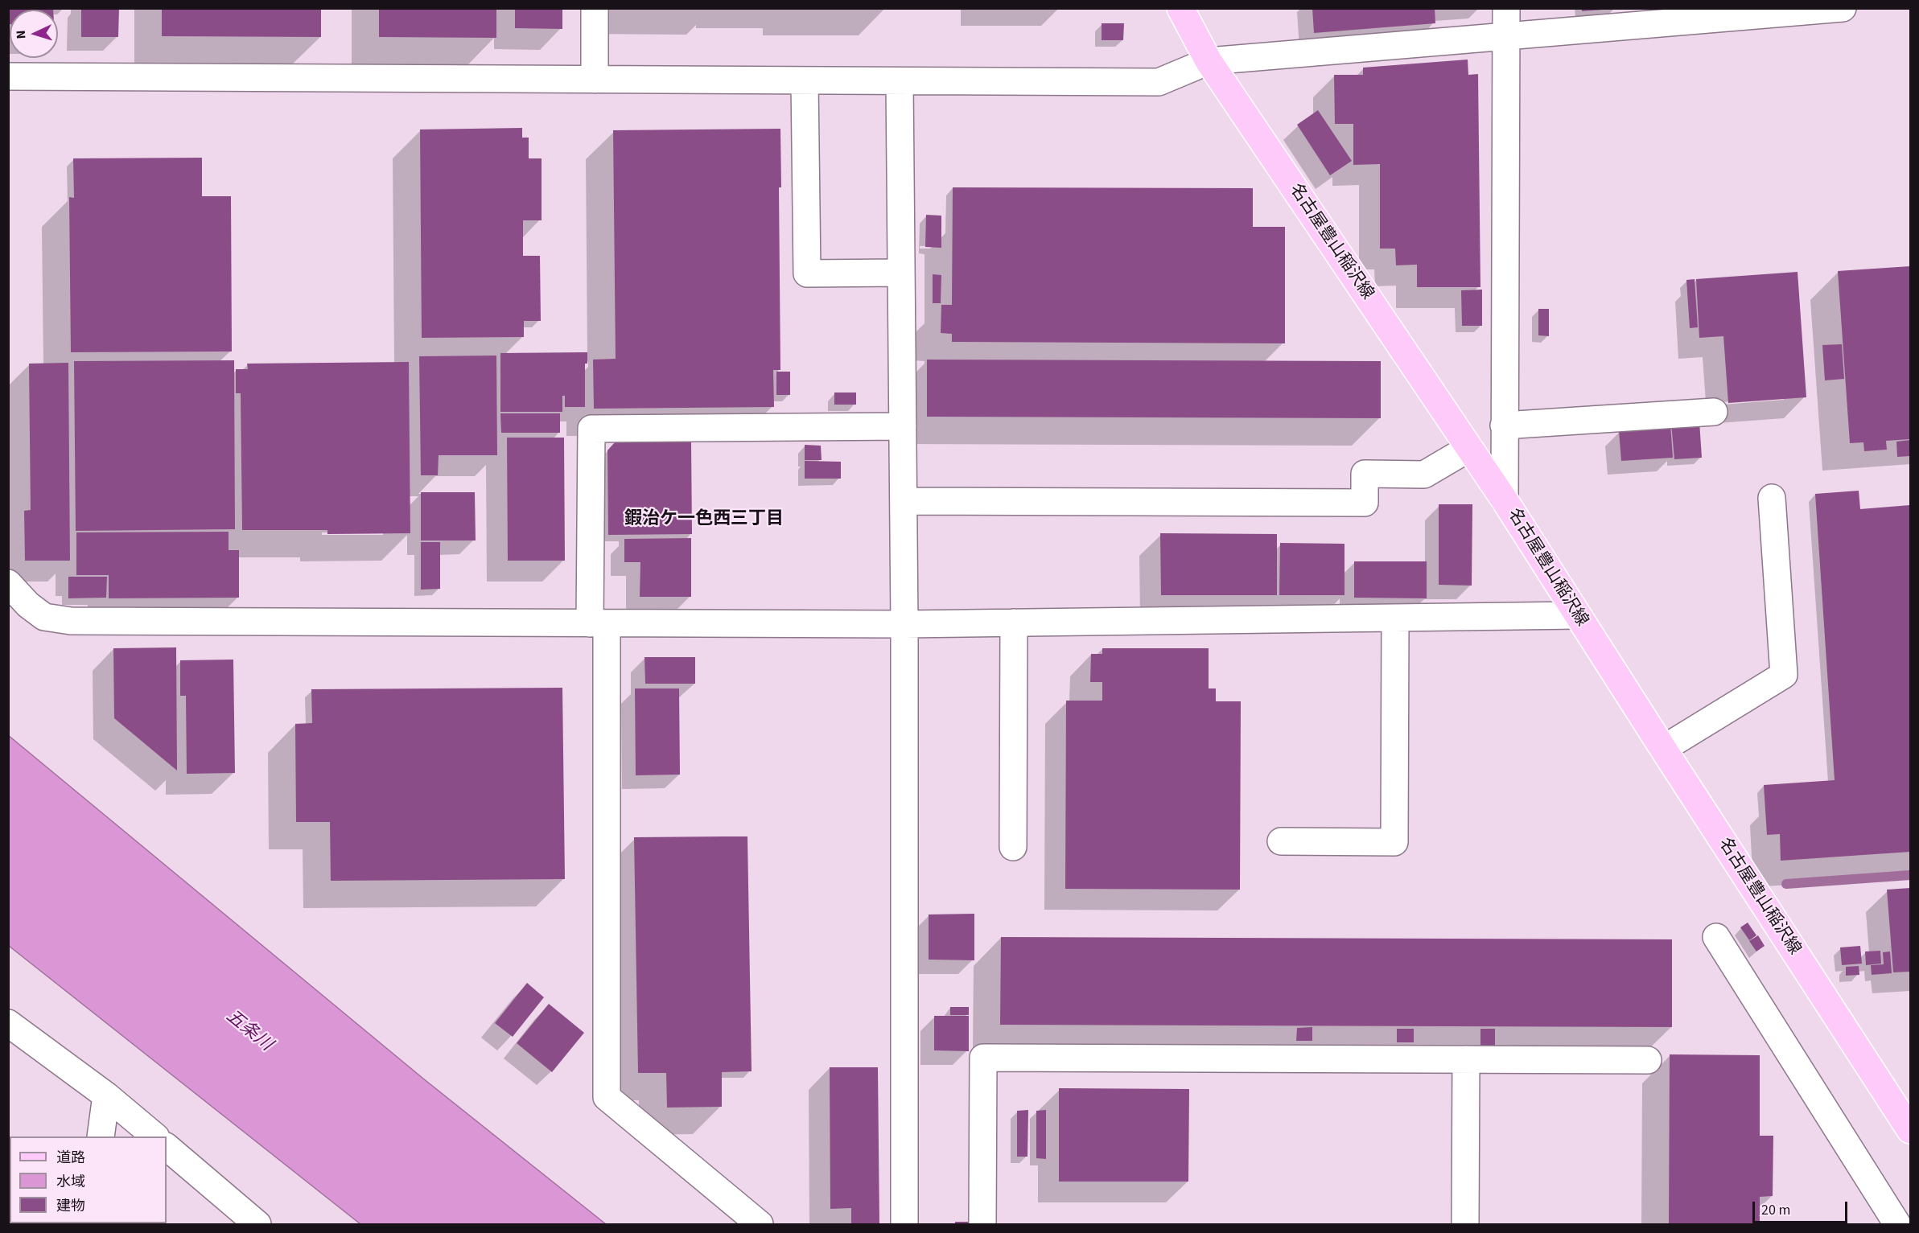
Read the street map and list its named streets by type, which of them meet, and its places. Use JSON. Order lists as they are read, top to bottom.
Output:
{
  "streets": {
    "main road": ["名古屋豊山稲沢線"]
  },
  "districts": ["鍜治ケ一色西三丁目"],
  "water": ["五条川"],
  "legend": ["道路", "水域", "建物"],
  "scale_bar": "20 m",
  "north": "left"
}
